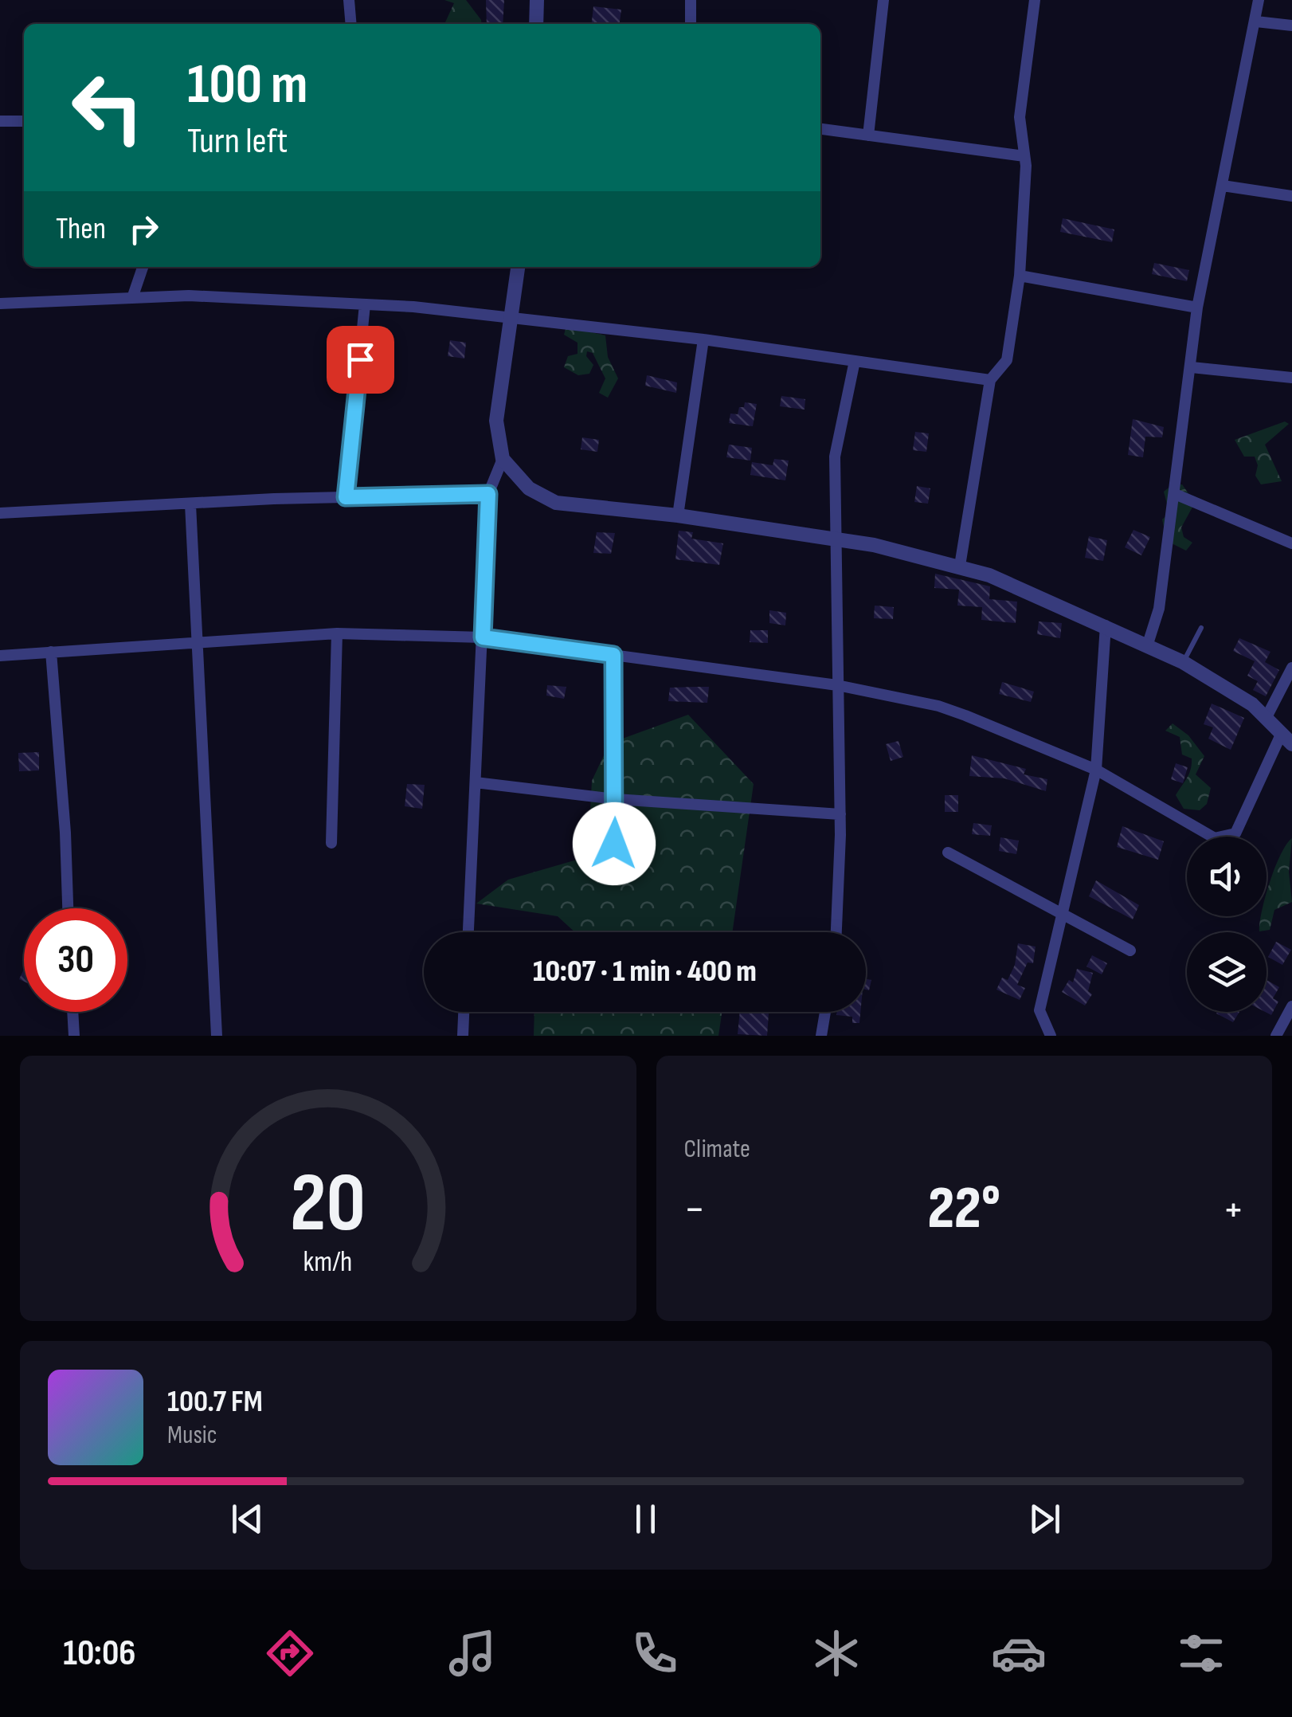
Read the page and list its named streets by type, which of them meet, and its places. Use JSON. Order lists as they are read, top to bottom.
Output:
{
  "page": {
    "turn": ["100 m", "Turn left"],
    "then": "Then",
    "limit": "30",
    "trip": "10:07 · 1 min · 400 m",
    "tile": "Climate",
    "heat": ["−", "22°", "+"],
    "song": ["100.7 FM", "Music"],
    "tabs": "10:06",
    "gauge": ["20", "km/h"]
  }
}
